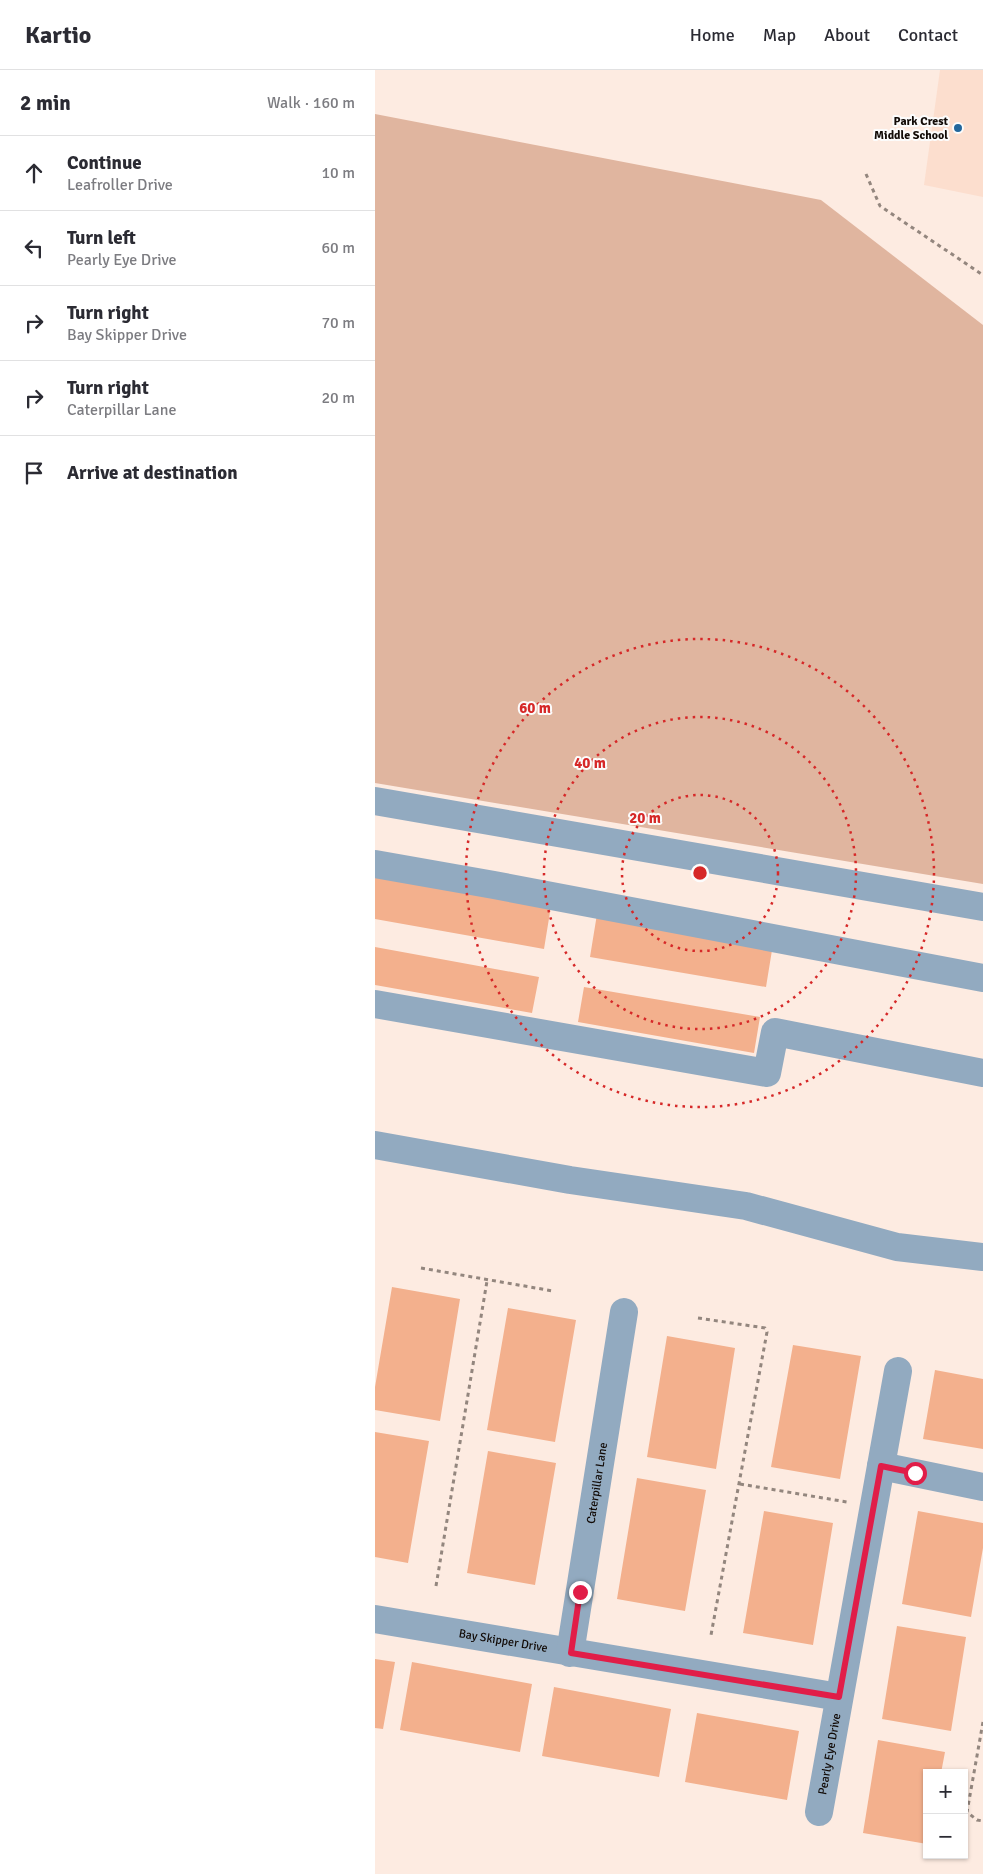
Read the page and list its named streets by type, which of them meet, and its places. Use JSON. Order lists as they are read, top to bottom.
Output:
{
  "streets": {
    "street": ["Caterpillar Lane", "Bay Skipper Drive", "Pearly Eye Drive"]
  },
  "crossings": [
    ["Caterpillar Lane", "Bay Skipper Drive"],
    ["Bay Skipper Drive", "Pearly Eye Drive"]
  ],
  "places": ["Park Crest Middle School"],
  "page": {
    "header": "Kartio",
    "nav": [
      "Home",
      "Map",
      "About",
      "Contact"
    ],
    "heading": ["2 min", "Walk · 160 m"],
    "list": [
      ["Continue", "Leafroller Drive", "10 m"],
      ["Turn left", "Pearly Eye Drive", "60 m"],
      ["Turn right", "Bay Skipper Drive", "70 m"],
      ["Turn right", "Caterpillar Lane", "20 m"],
      "Arrive at destination"
    ],
    "map_buttons": ["+", "−"]
  },
  "rings": ["60 m", "40 m", "20 m"]
}
